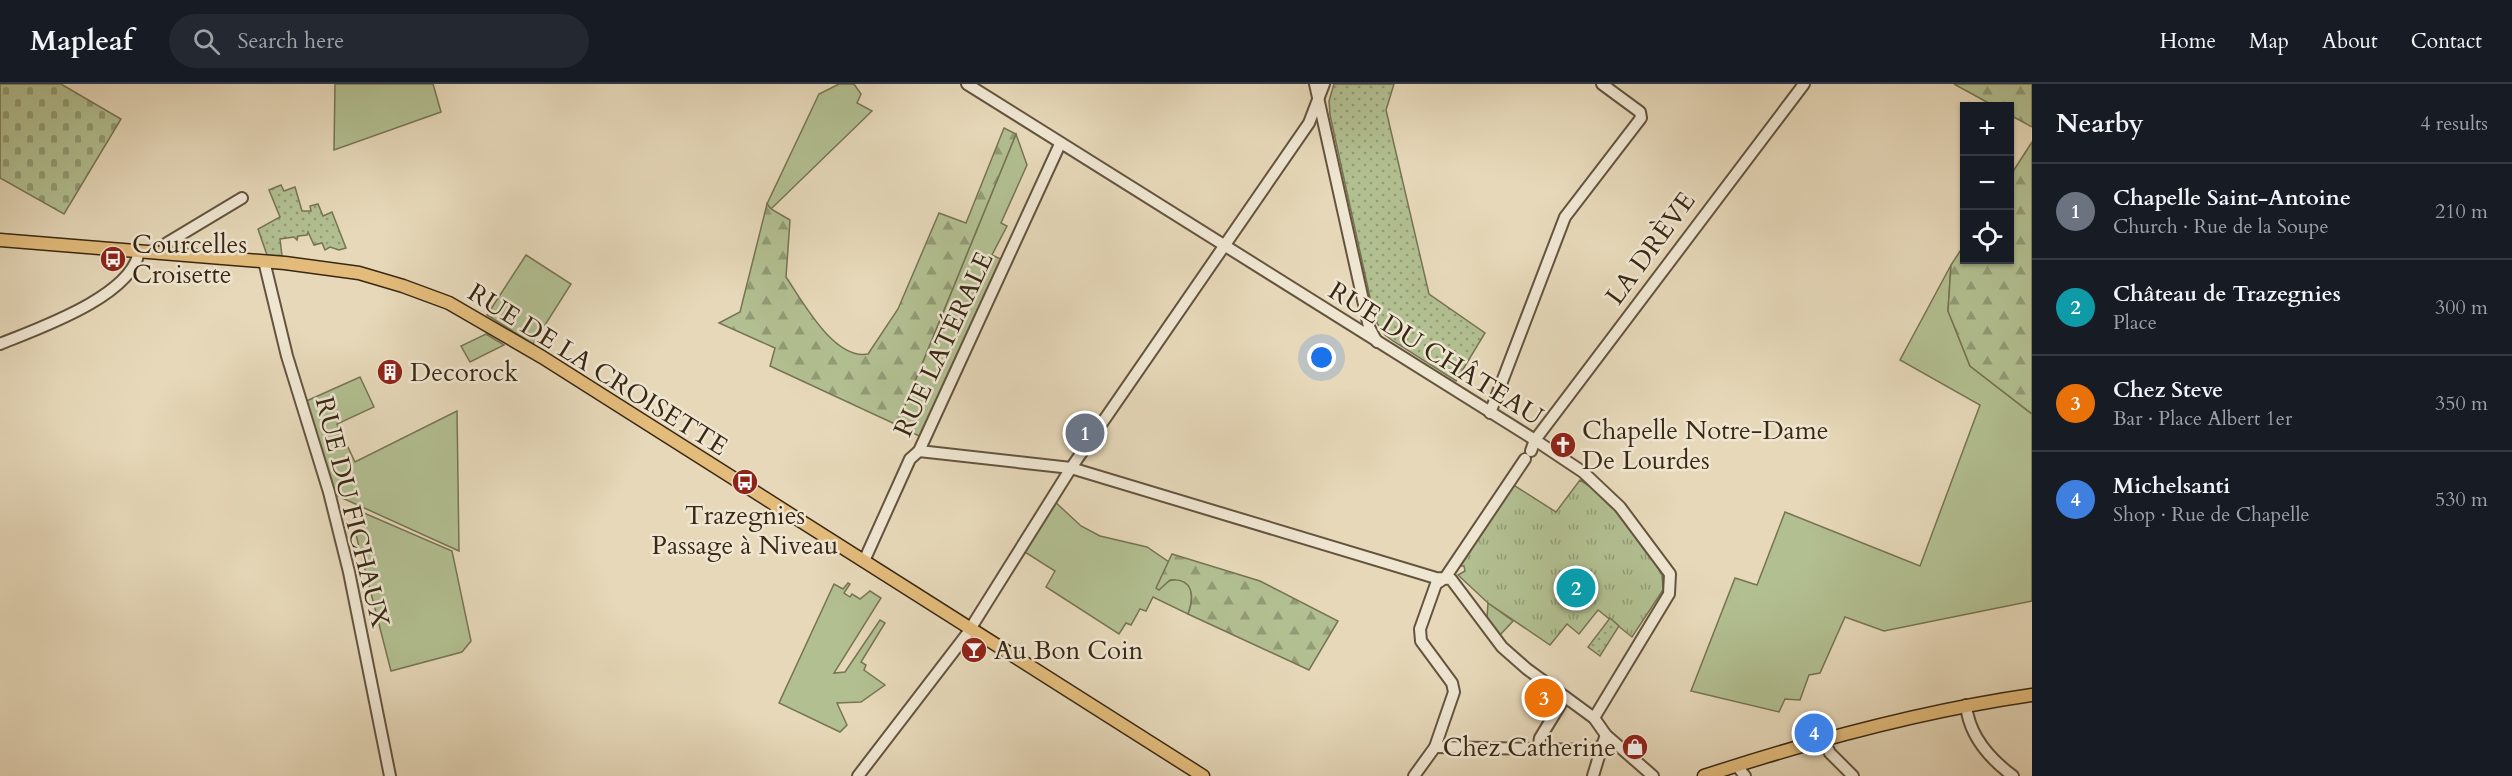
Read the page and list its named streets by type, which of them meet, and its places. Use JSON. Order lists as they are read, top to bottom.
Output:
{
  "streets": {
    "main road": ["RUE DE LA CROISETTE"],
    "street": [
      "LA DRÈVE",
      "RUE LATÉRALE",
      "RUE DU CHÂTEAU",
      "RUE DU FICHAUX"
    ]
  },
  "crossings": [
    ["LA DRÈVE", "RUE DU CHÂTEAU"],
    ["RUE LATÉRALE", "RUE DU CHÂTEAU"],
    ["RUE LATÉRALE", "RUE DE LA CROISETTE"],
    ["RUE DE LA CROISETTE", "RUE DU FICHAUX"]
  ],
  "places": {
    "bus stop": ["Courcelles Croisette", "Trazegnies Passage à Niveau"],
    "building": ["Decorock"],
    "church": ["Chapelle Notre-Dame De Lourdes"],
    "bar": ["Au Bon Coin"],
    "shop": ["Chez Catherine"]
  },
  "page": {
    "header": "Mapleaf",
    "search": "Search here",
    "nav": [
      "Home",
      "Map",
      "About",
      "Contact"
    ],
    "heading": ["Nearby", "4 results"],
    "map_buttons": ["+", "−"],
    "list": [
      {
        "mark": "1",
        "name": "Chapelle Saint-Antoine",
        "note": "Church · Rue de la Soupe",
        "value": "210 m"
      },
      {
        "mark": "2",
        "name": "Château de Trazegnies",
        "note": "Place",
        "value": "300 m"
      },
      {
        "mark": "3",
        "name": "Chez Steve",
        "note": "Bar · Place Albert 1er",
        "value": "350 m"
      },
      {
        "mark": "4",
        "name": "Michelsanti",
        "note": "Shop · Rue de Chapelle",
        "value": "530 m"
      }
    ],
    "pins": [
      "1",
      "2",
      "3",
      "4"
    ]
  }
}
